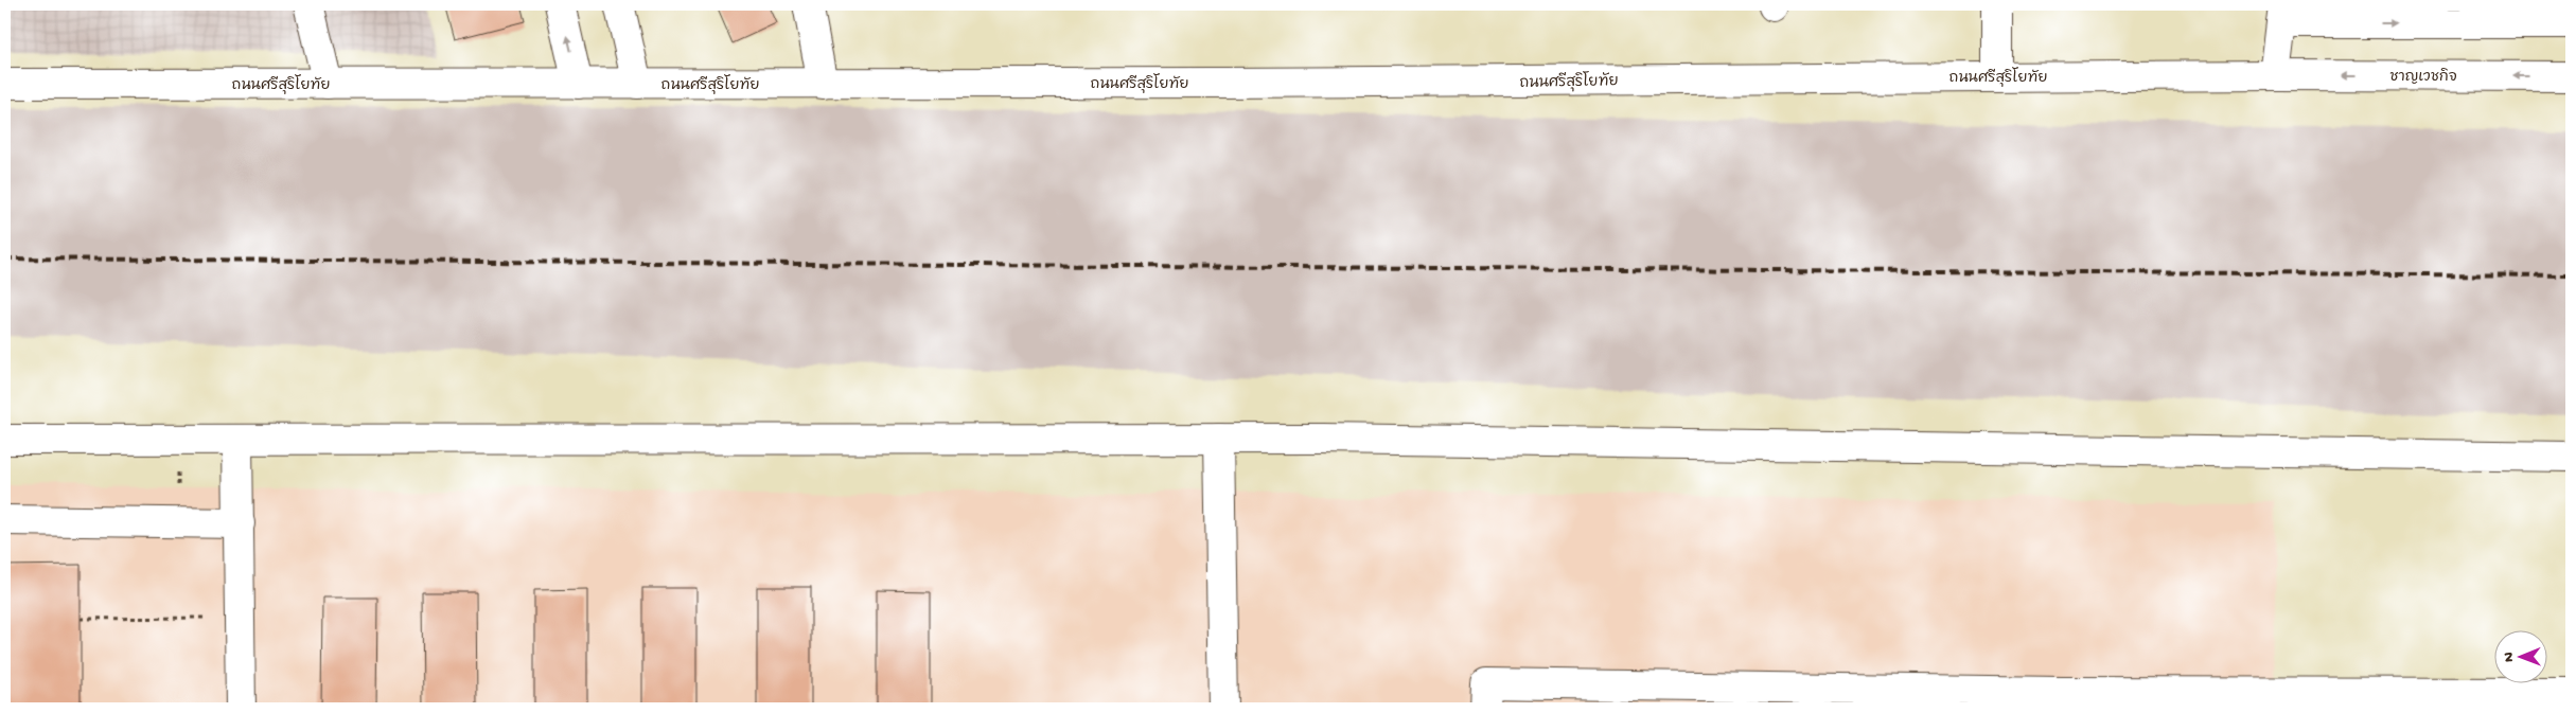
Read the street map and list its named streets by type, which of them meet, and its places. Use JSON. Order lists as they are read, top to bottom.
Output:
{
  "streets": {
    "street": ["ชาญเวชกิจ", "ถนนศรีสุริโยทัย"]
  },
  "crossings": [
    ["ชาญเวชกิจ", "ถนนศรีสุริโยทัย"]
  ],
  "north": "left"
}
